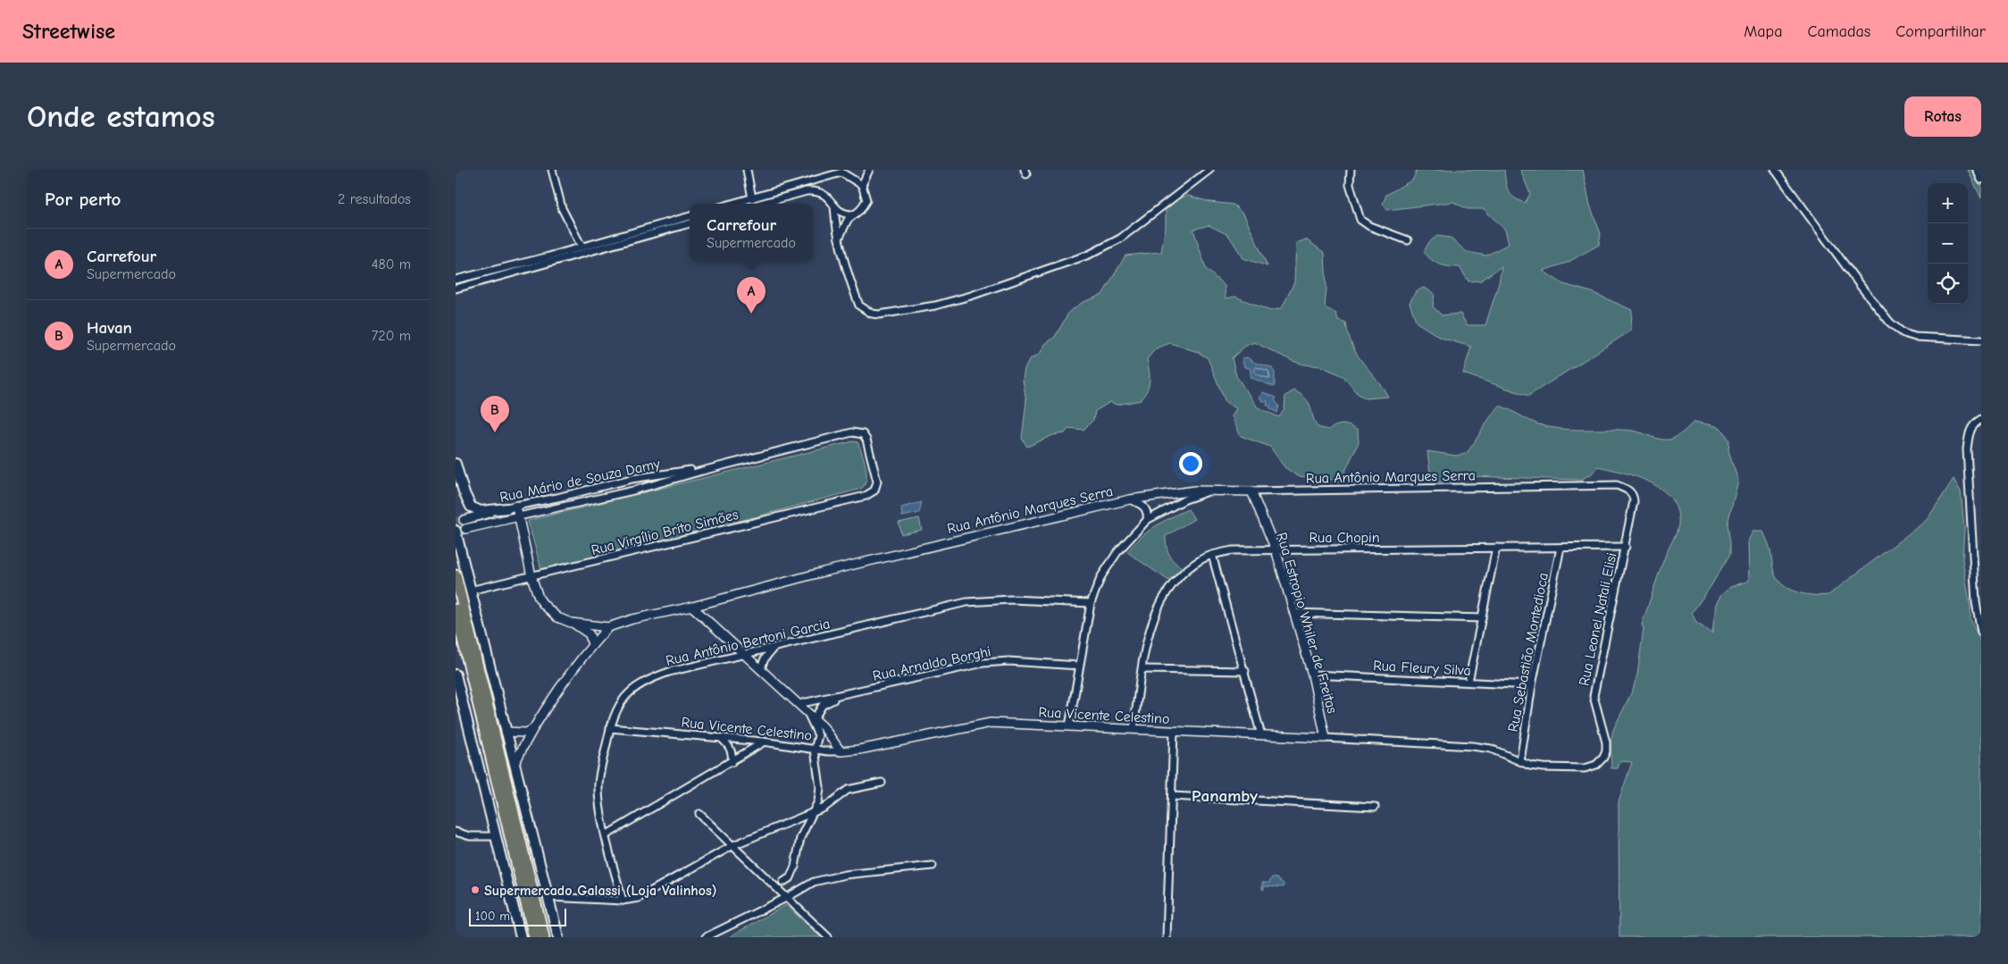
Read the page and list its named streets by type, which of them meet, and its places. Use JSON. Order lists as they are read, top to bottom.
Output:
{
  "streets": {
    "street": [
      "Rua Antônio Marques Serra",
      "Rua Mário de Souza Damy",
      "Rua Virgílio Brito Simões",
      "Rua Chopin",
      "Rua Leonel Natali Elisi",
      "Rua Estropio Whiler de Freitas",
      "Rua Antônio Bertoni Garcia",
      "Rua Sebastião Montedioca",
      "Rua Arnaldo Borghi",
      "Rua Fleury Silva",
      "Rua Vicente Celestino"
    ]
  },
  "crossings": [
    ["Rua Antônio Marques Serra", "Rua Mário de Souza Damy"],
    ["Rua Antônio Marques Serra", "Rua Virgílio Brito Simões"],
    ["Rua Antônio Marques Serra", "Rua Leonel Natali Elisi"],
    ["Rua Antônio Marques Serra", "Rua Estropio Whiler de Freitas"],
    ["Rua Mário de Souza Damy", "Rua Virgílio Brito Simões"],
    ["Rua Chopin", "Rua Leonel Natali Elisi"],
    ["Rua Chopin", "Rua Estropio Whiler de Freitas"],
    ["Rua Chopin", "Rua Sebastião Montedioca"],
    ["Rua Chopin", "Rua Vicente Celestino"],
    ["Rua Leonel Natali Elisi", "Rua Vicente Celestino"],
    ["Rua Estropio Whiler de Freitas", "Rua Fleury Silva"],
    ["Rua Estropio Whiler de Freitas", "Rua Vicente Celestino"],
    ["Rua Antônio Bertoni Garcia", "Rua Vicente Celestino"],
    ["Rua Sebastião Montedioca", "Rua Fleury Silva"],
    ["Rua Sebastião Montedioca", "Rua Vicente Celestino"]
  ],
  "districts": ["Panamby"],
  "places": ["Supermercado Galassi (Loja Valinhos)"],
  "scale_bar": "100 m",
  "page": {
    "header": "Streetwise",
    "nav": ["Mapa", "Camadas", "Compartilhar"],
    "buttons": "Rotas",
    "title": "Onde estamos",
    "heading": ["Por perto", "2 resultados"],
    "map_buttons": ["+", "−"],
    "popup": ["Carrefour", "Supermercado"],
    "list": [
      {
        "mark": "A",
        "name": "Carrefour",
        "note": "Supermercado",
        "value": "480 m"
      },
      {
        "mark": "B",
        "name": "Havan",
        "note": "Supermercado",
        "value": "720 m"
      }
    ],
    "pins": ["A", "B"],
    "scale": "100 m"
  }
}
